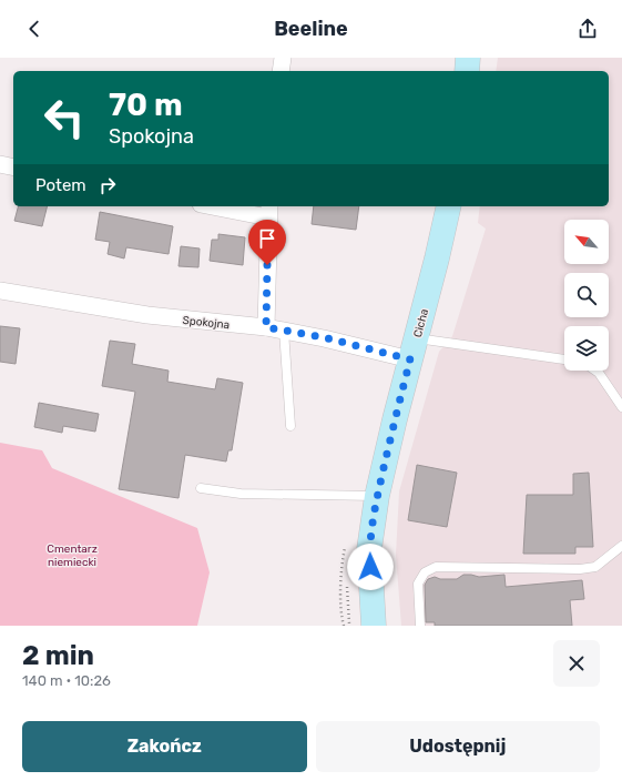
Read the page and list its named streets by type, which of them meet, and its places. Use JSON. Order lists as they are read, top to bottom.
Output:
{
  "streets": {
    "street": ["Spokojna", "Cicha"]
  },
  "crossings": [
    ["Spokojna", "Cicha"]
  ],
  "parks": ["Cmentarz niemiecki"],
  "north": "top left",
  "page": {
    "header": "Beeline",
    "turn": ["70 m", "Spokojna"],
    "then": "Potem",
    "heading": ["2 min", "140 m · 10:26"],
    "buttons": ["Zakończ", "Udostępnij"]
  }
}
